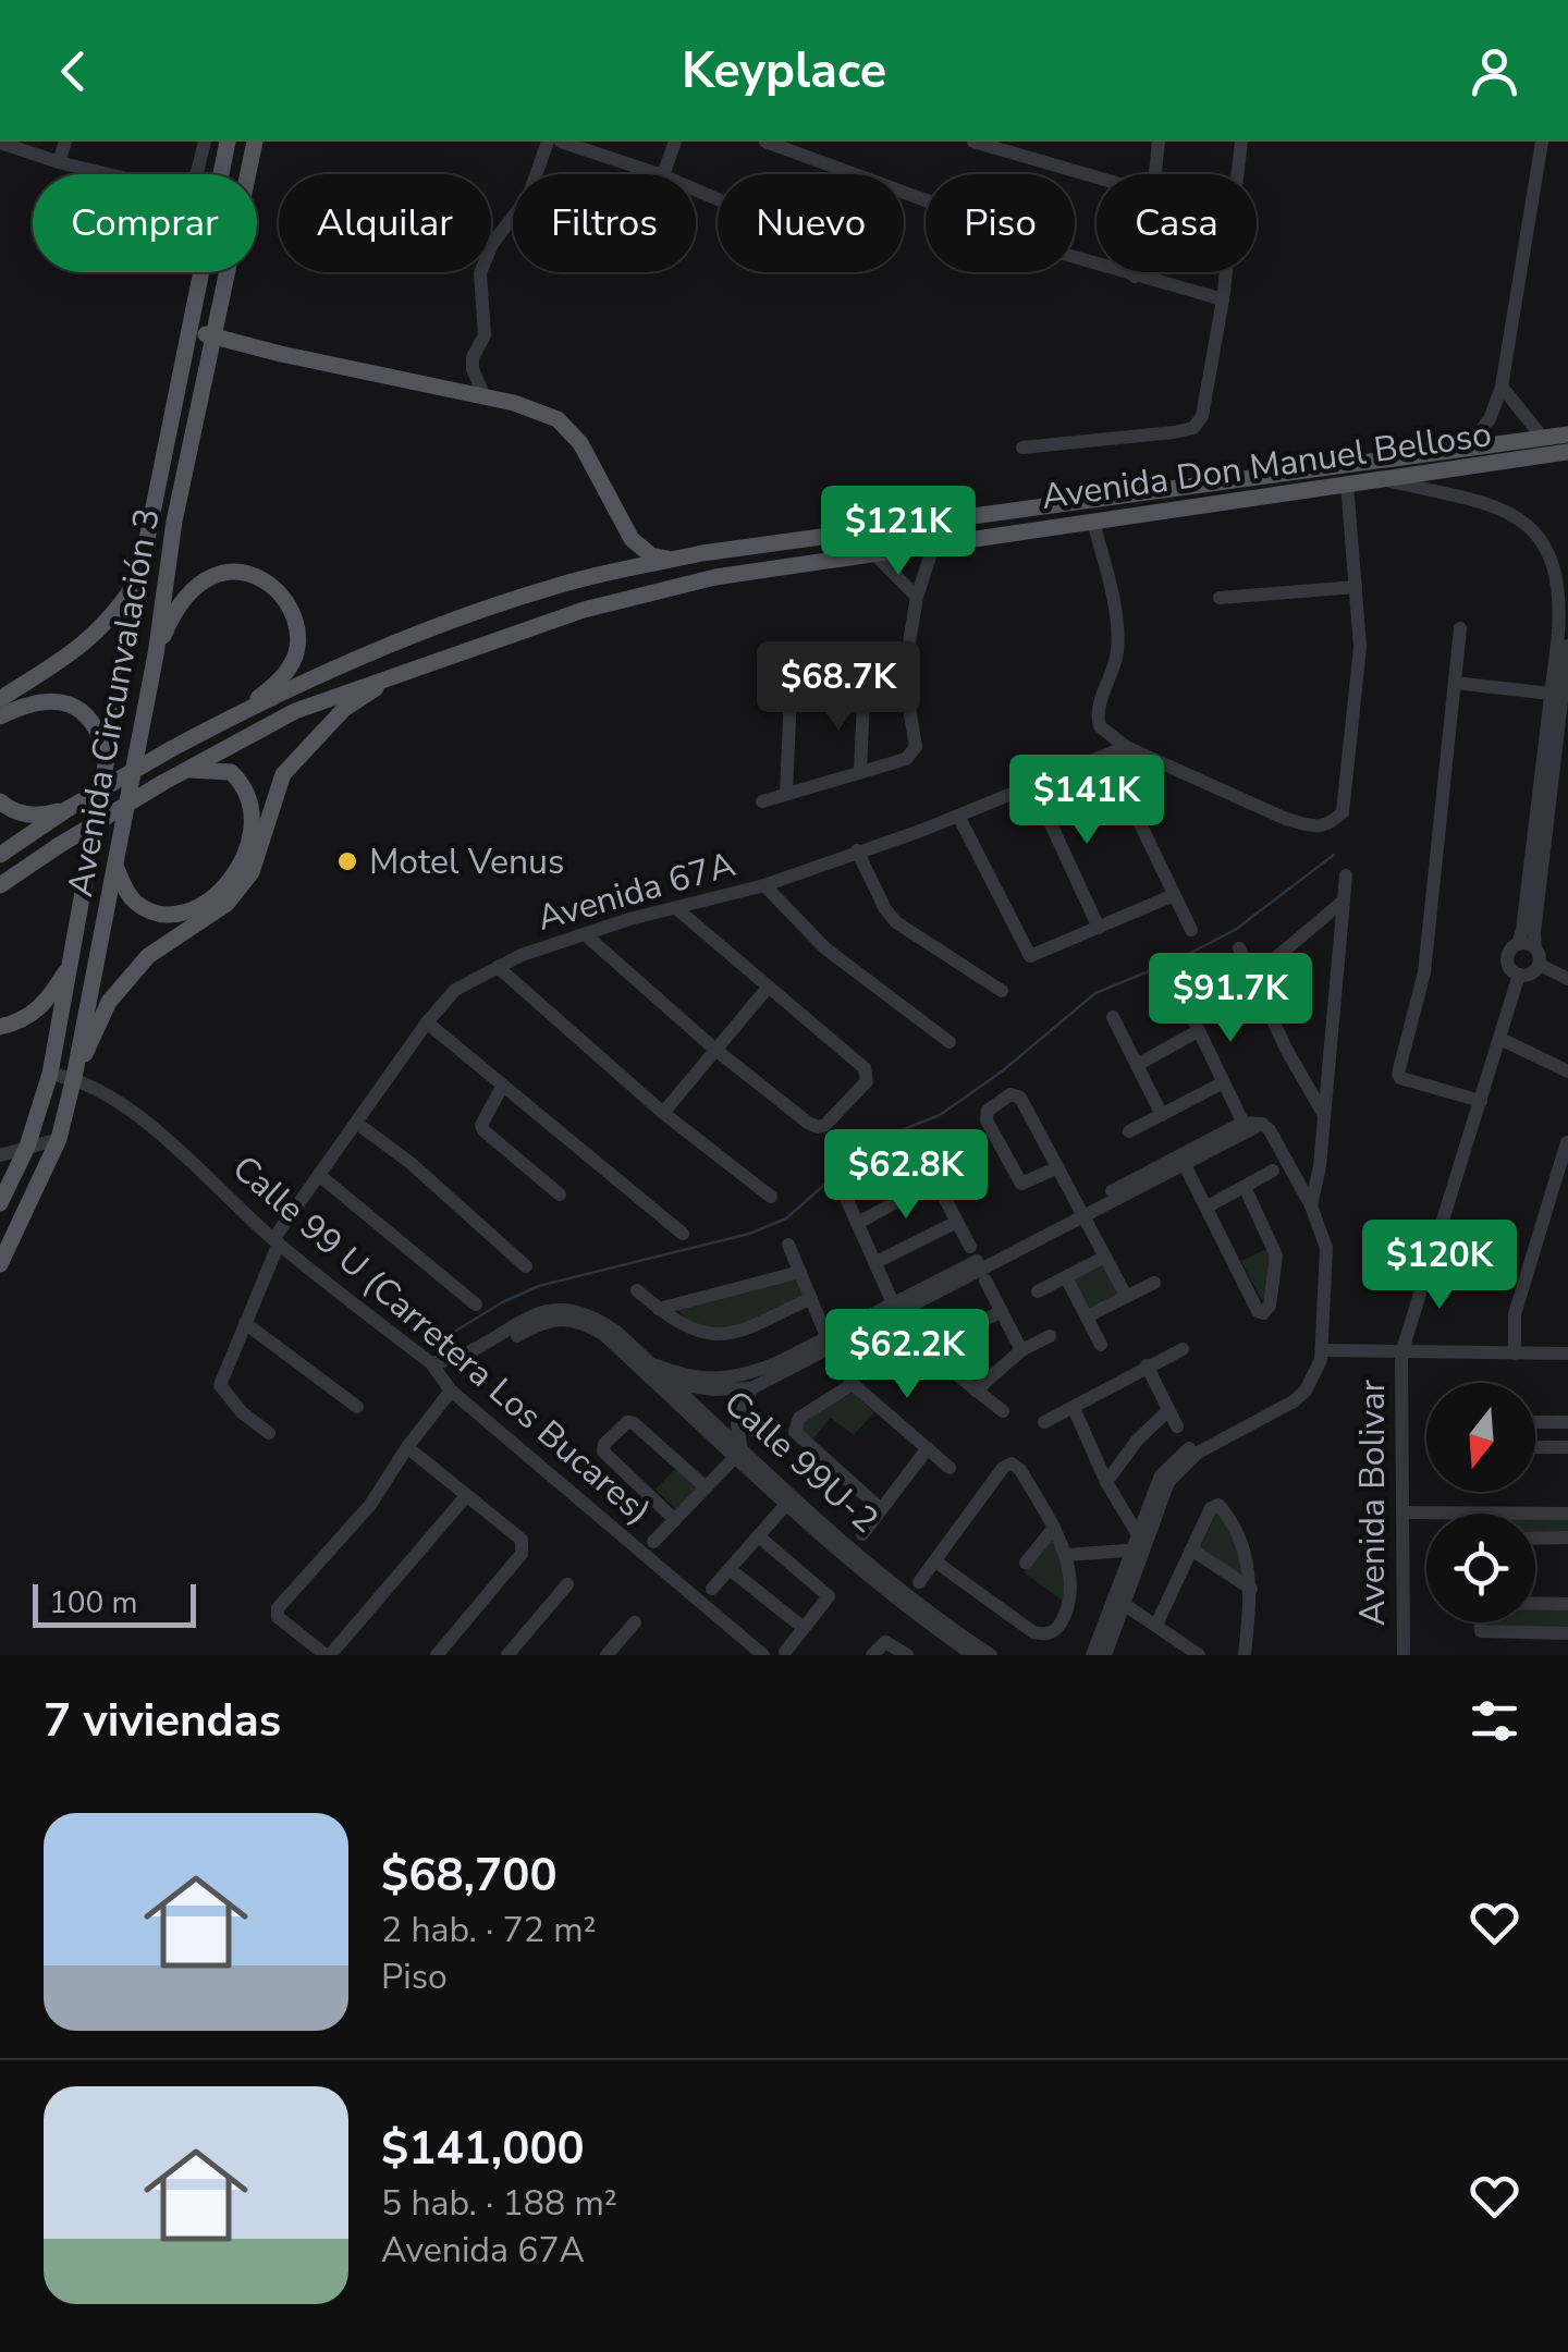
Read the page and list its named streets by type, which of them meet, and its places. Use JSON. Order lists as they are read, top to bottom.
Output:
{
  "streets": {
    "main road": ["Avenida Don Manuel Belloso", "Avenida Circunvalación 3"],
    "street": [
      "Avenida 67A",
      "Calle 99 U (Carretera Los Bucares)",
      "Calle 99U-2",
      "Avenida Bolivar"
    ]
  },
  "crossings": [
    ["Avenida Circunvalación 3", "Calle 99 U (Carretera Los Bucares)"],
    ["Avenida 67A", "Calle 99 U (Carretera Los Bucares)"],
    ["Calle 99 U (Carretera Los Bucares)", "Calle 99U-2"]
  ],
  "places": ["Motel Venus"],
  "scale_bar": "100 m",
  "north": "bottom",
  "page": {
    "header": "Keyplace",
    "chip": [
      "Comprar",
      "Alquilar",
      "Filtros",
      "Nuevo",
      "Piso",
      "Casa"
    ],
    "price": [
      "$121K",
      "$68.7K",
      "$141K",
      "$91.7K",
      "$62.8K",
      "$120K",
      "$62.2K"
    ],
    "scale": "100 m",
    "heading": "7 viviendas",
    "list": [
      {
        "name": "$68,700",
        "note": "2 hab. · 72 m² · Piso"
      },
      {
        "name": "$141,000",
        "note": "5 hab. · 188 m² · Avenida 67A"
      }
    ]
  }
}
